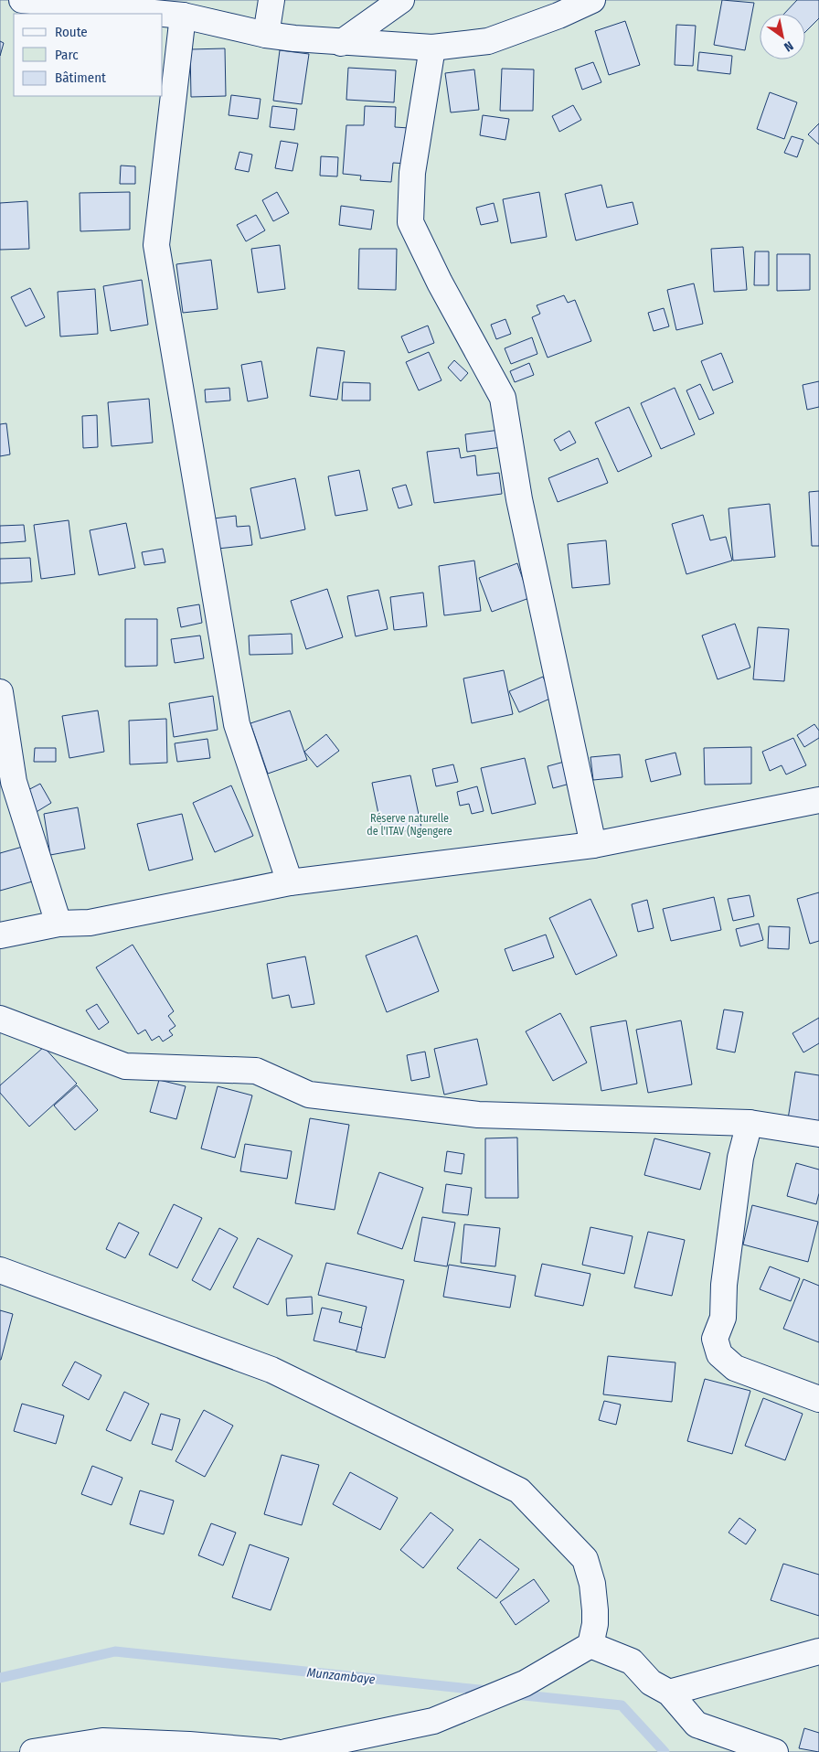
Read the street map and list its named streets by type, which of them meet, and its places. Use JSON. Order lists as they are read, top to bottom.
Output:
{
  "water": ["Munzambaye"],
  "parks": ["Réserve naturelle de l'ITAV (Ngengere"],
  "legend": ["Route", "Parc", "Bâtiment"],
  "north": "bottom right"
}
